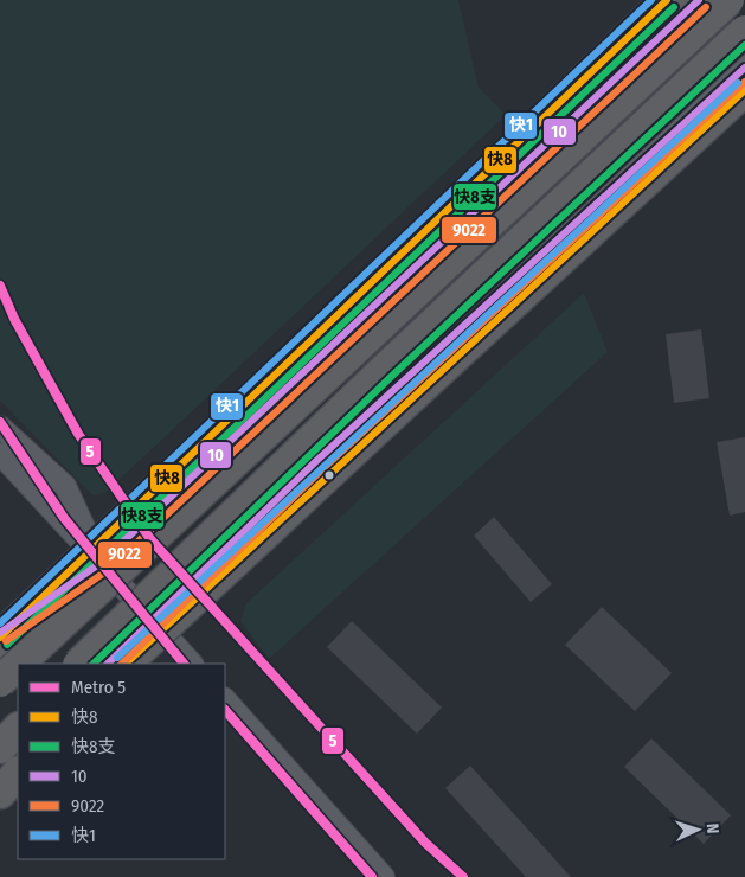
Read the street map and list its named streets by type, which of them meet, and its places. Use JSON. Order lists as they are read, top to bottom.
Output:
{
  "lines": [
    "transit line 快8",
    "transit line 10",
    "transit line 快1",
    "transit line 快8支",
    "transit line 9022",
    "metro line 5"
  ],
  "legend": [
    "Metro 5",
    "快8",
    "快8支",
    "10",
    "9022",
    "快1"
  ],
  "north": "right"
}
